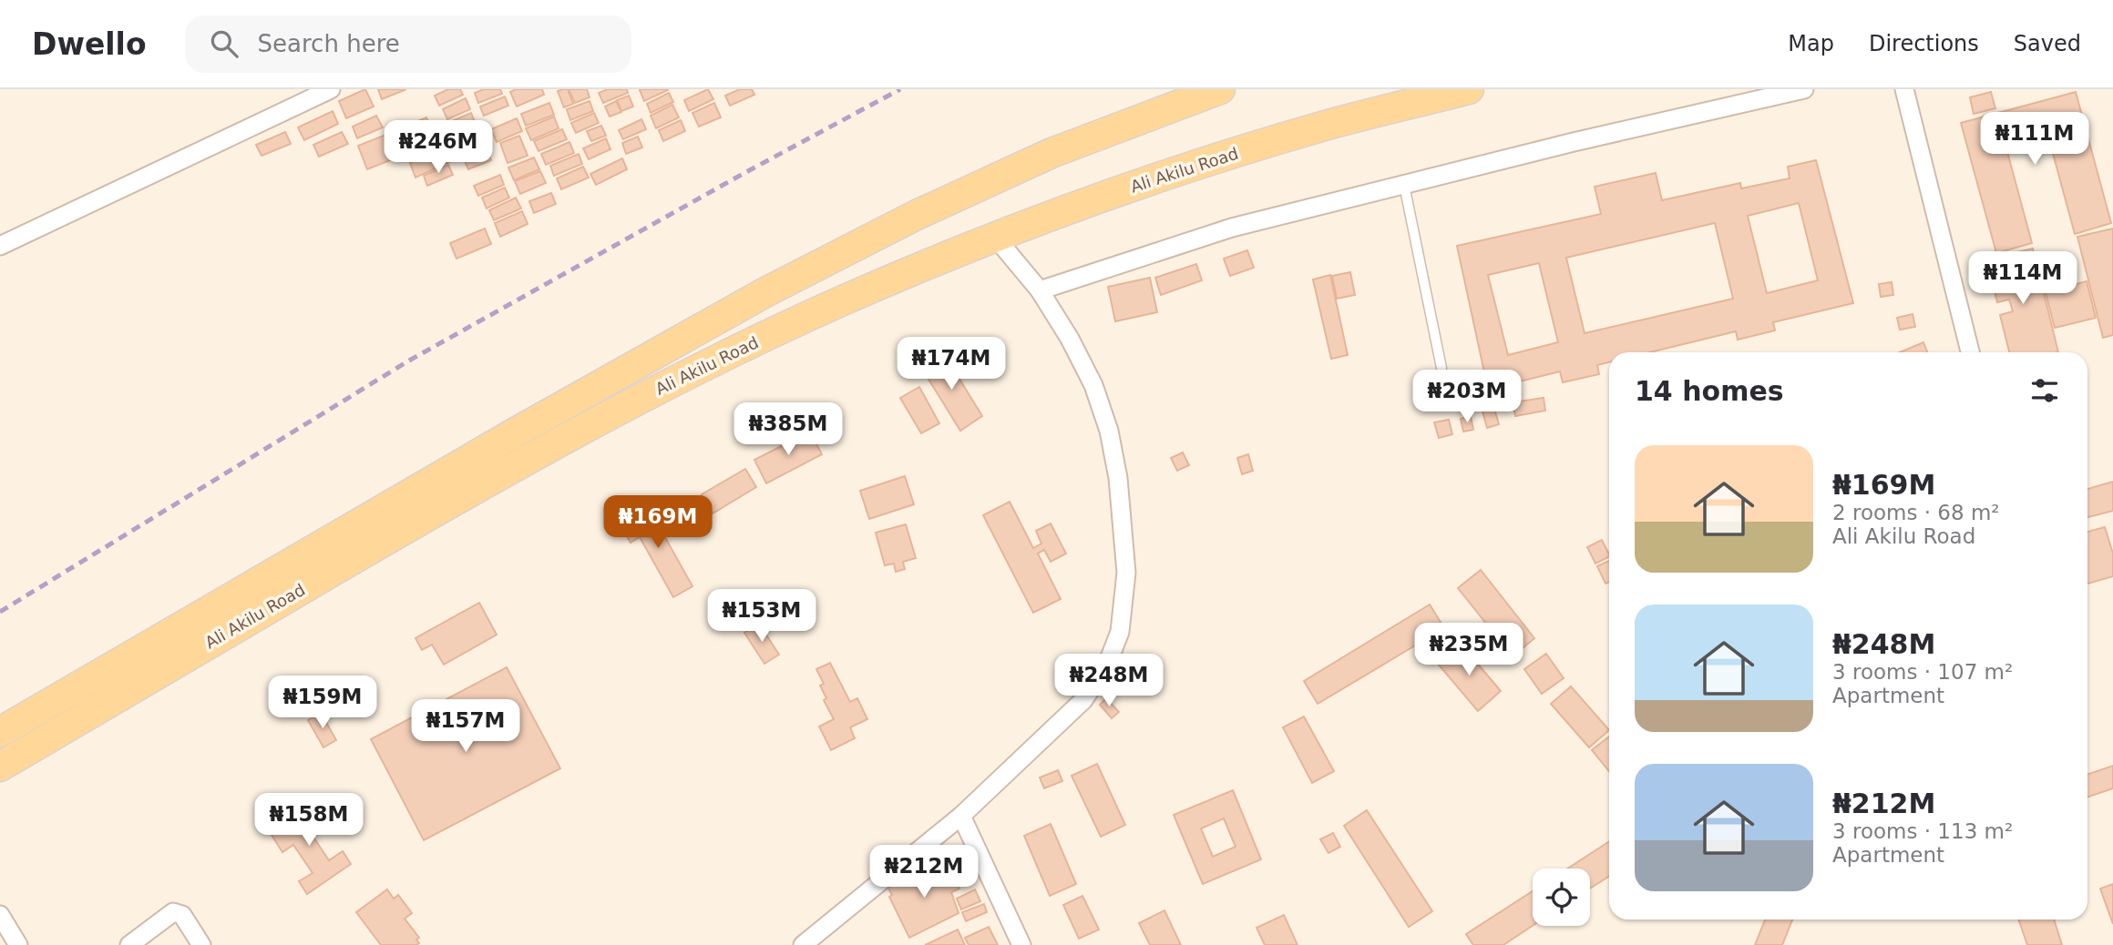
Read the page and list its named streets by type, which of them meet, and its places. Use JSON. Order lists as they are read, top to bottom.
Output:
{
  "streets": {
    "main road": ["Ali Akilu Road"]
  },
  "page": {
    "header": "Dwello",
    "search": "Search here",
    "nav": ["Map", "Directions", "Saved"],
    "price": [
      "₦111M",
      "₦246M",
      "₦114M",
      "₦174M",
      "₦203M",
      "₦385M",
      "₦169M",
      "₦153M",
      "₦235M",
      "₦248M",
      "₦159M",
      "₦157M",
      "₦158M",
      "₦212M"
    ],
    "heading": "14 homes",
    "list": [
      {
        "name": "₦169M",
        "note": "2 rooms · 68 m² · Ali Akilu Road"
      },
      {
        "name": "₦248M",
        "note": "3 rooms · 107 m² · Apartment"
      },
      {
        "name": "₦212M",
        "note": "3 rooms · 113 m² · Apartment"
      }
    ]
  }
}
